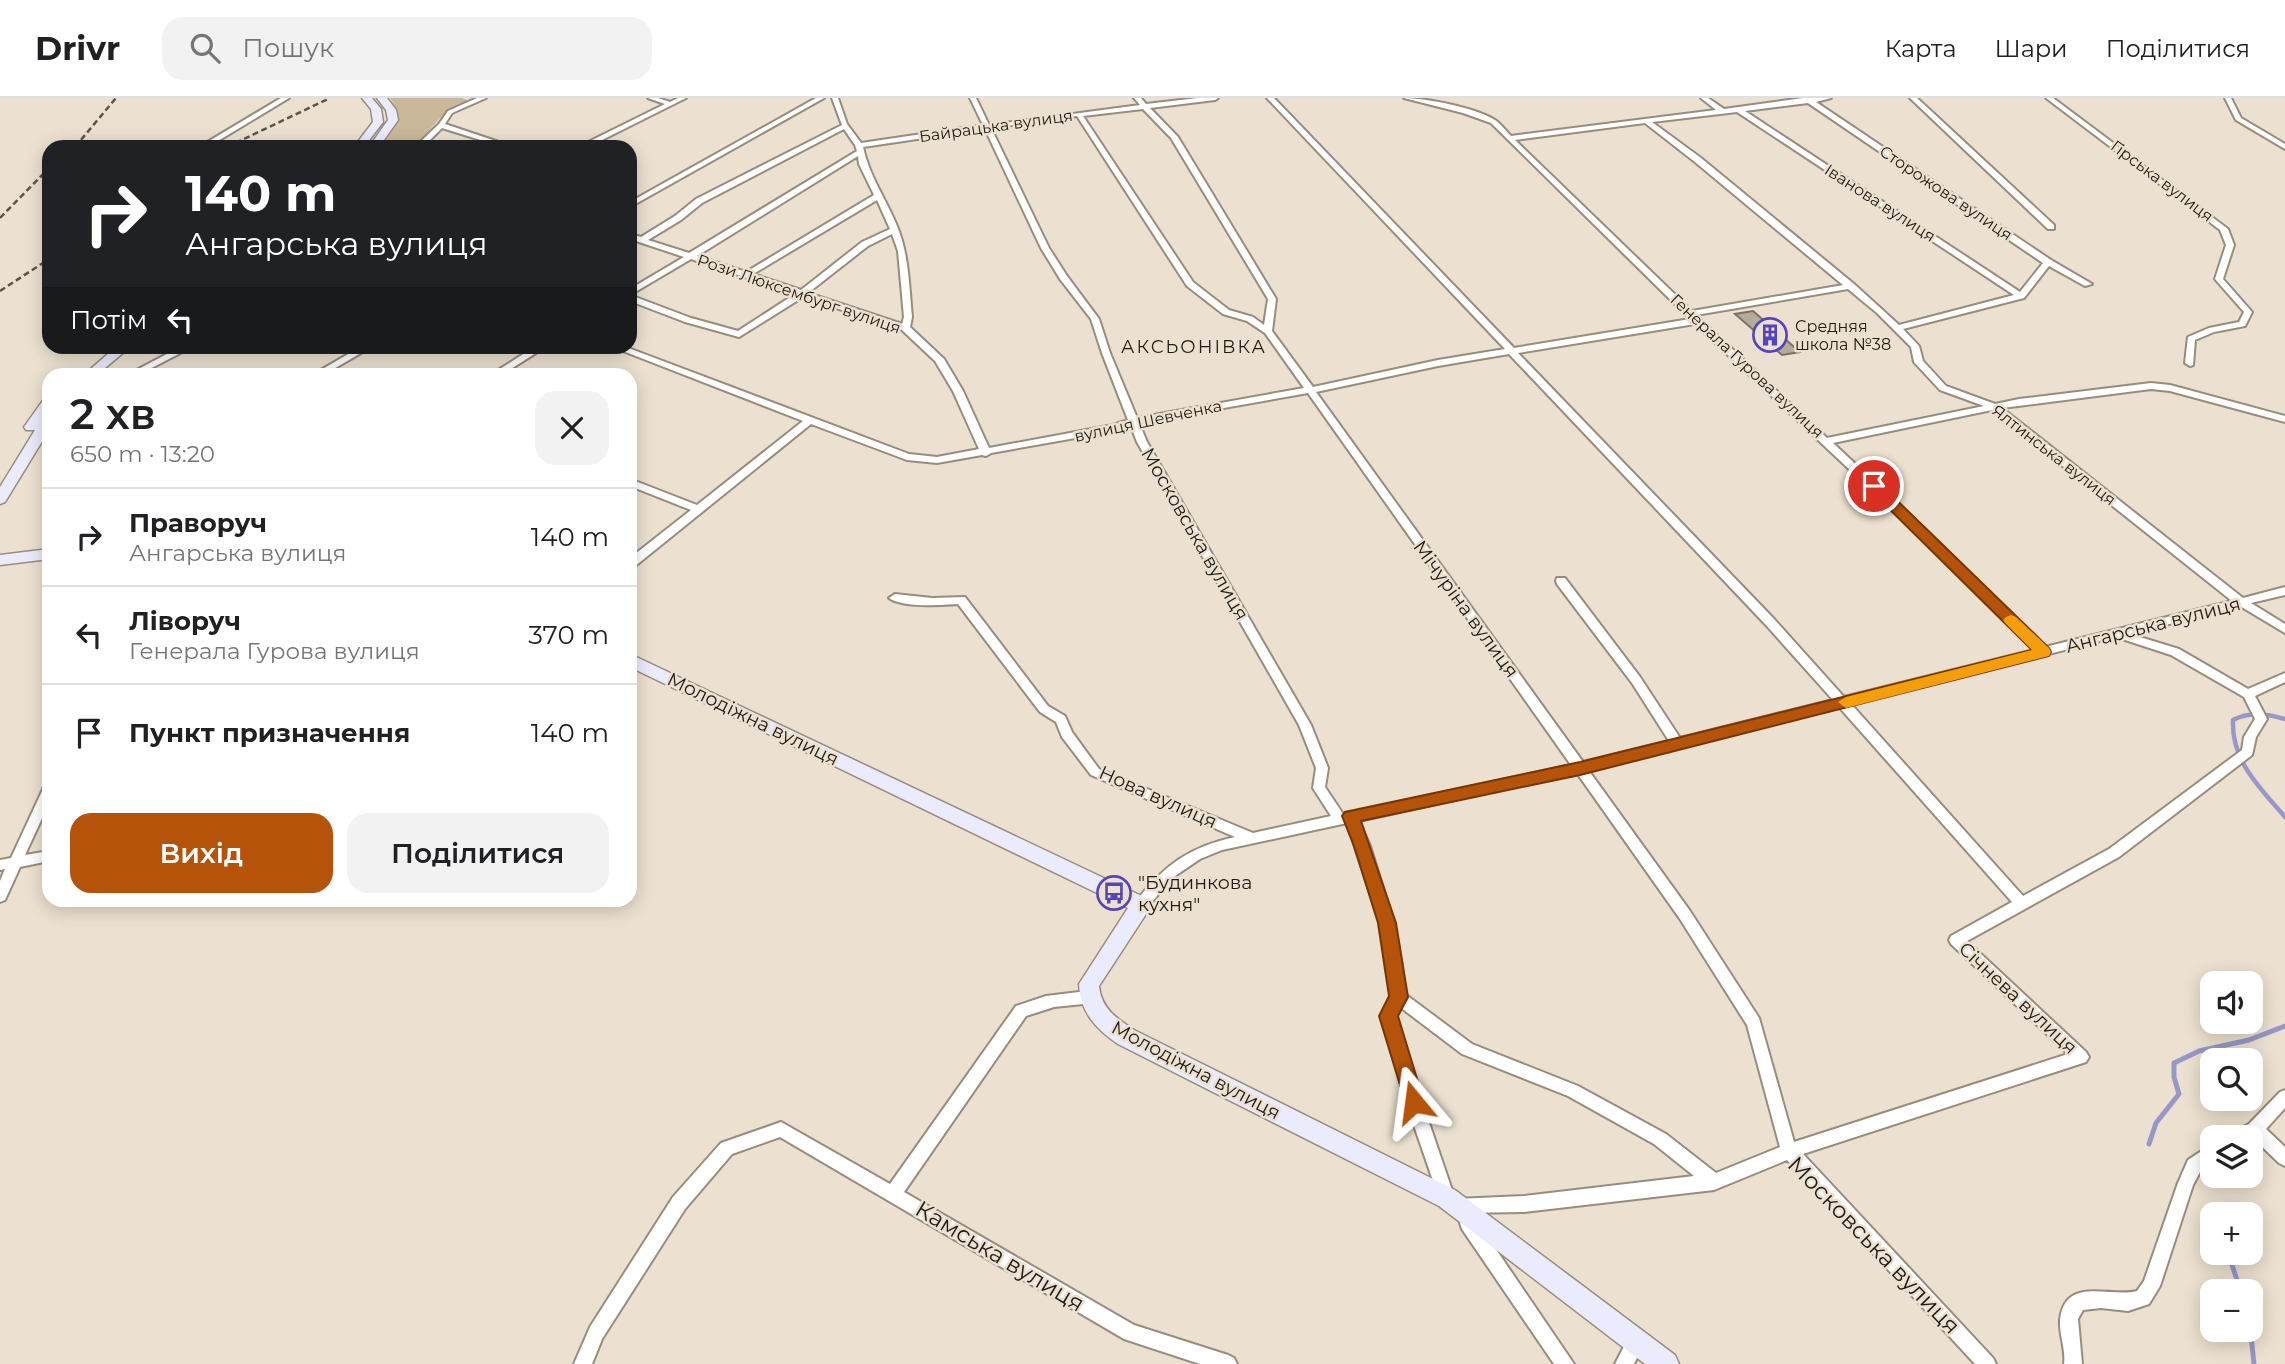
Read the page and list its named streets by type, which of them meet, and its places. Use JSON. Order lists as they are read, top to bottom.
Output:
{
  "streets": {
    "street": [
      "Байрацька вулиця",
      "Гірська вулиця",
      "Сторожова вулиця",
      "Іванова вулиця",
      "Рози Люксембург вулиця",
      "Генерала Гурова вулиця",
      "вулиця Шевченка",
      "Ялтинська вулиця",
      "Московська вулиця",
      "Мічуріна вулиця",
      "Ангарська вулиця",
      "Молодіжна вулиця",
      "Нова вулиця",
      "Січнева вулиця",
      "Камська вулиця"
    ]
  },
  "crossings": [
    ["Байрацька вулиця", "Московська вулиця"],
    ["Байрацька вулиця", "Мічуріна вулиця"],
    ["Рози Люксембург вулиця", "вулиця Шевченка"],
    ["Генерала Гурова вулиця", "вулиця Шевченка"],
    ["Генерала Гурова вулиця", "Ангарська вулиця"],
    ["вулиця Шевченка", "Ялтинська вулиця"],
    ["вулиця Шевченка", "Московська вулиця"],
    ["вулиця Шевченка", "Мічуріна вулиця"],
    ["Ялтинська вулиця", "Ангарська вулиця"],
    ["Московська вулиця", "Мічуріна вулиця"],
    ["Московська вулиця", "Ангарська вулиця"],
    ["Московська вулиця", "Молодіжна вулиця"],
    ["Московська вулиця", "Січнева вулиця"],
    ["Мічуріна вулиця", "Ангарська вулиця"],
    ["Мічуріна вулиця", "Січнева вулиця"],
    ["Ангарська вулиця", "Молодіжна вулиця"],
    ["Ангарська вулиця", "Нова вулиця"]
  ],
  "districts": ["АКСЬОНІВКА"],
  "places": {
    "building": ["Средняя школа №38"],
    "bus stop": ["\"Будинкова кухня\""]
  },
  "page": {
    "header": "Drivr",
    "search": "Пошук",
    "nav": ["Карта", "Шари", "Поділитися"],
    "turn": ["140 m", "Ангарська вулиця"],
    "then": "Потім",
    "heading": ["2 хв", "650 m · 13:20"],
    "list": [
      {
        "name": "Праворуч",
        "note": "Ангарська вулиця",
        "value": "140 m"
      },
      {
        "name": "Ліворуч",
        "note": "Генерала Гурова вулиця",
        "value": "370 m"
      },
      {
        "name": "Пункт призначення",
        "value": "140 m"
      }
    ],
    "buttons": ["Вихід", "Поділитися"],
    "map_buttons": ["+", "−"]
  }
}
